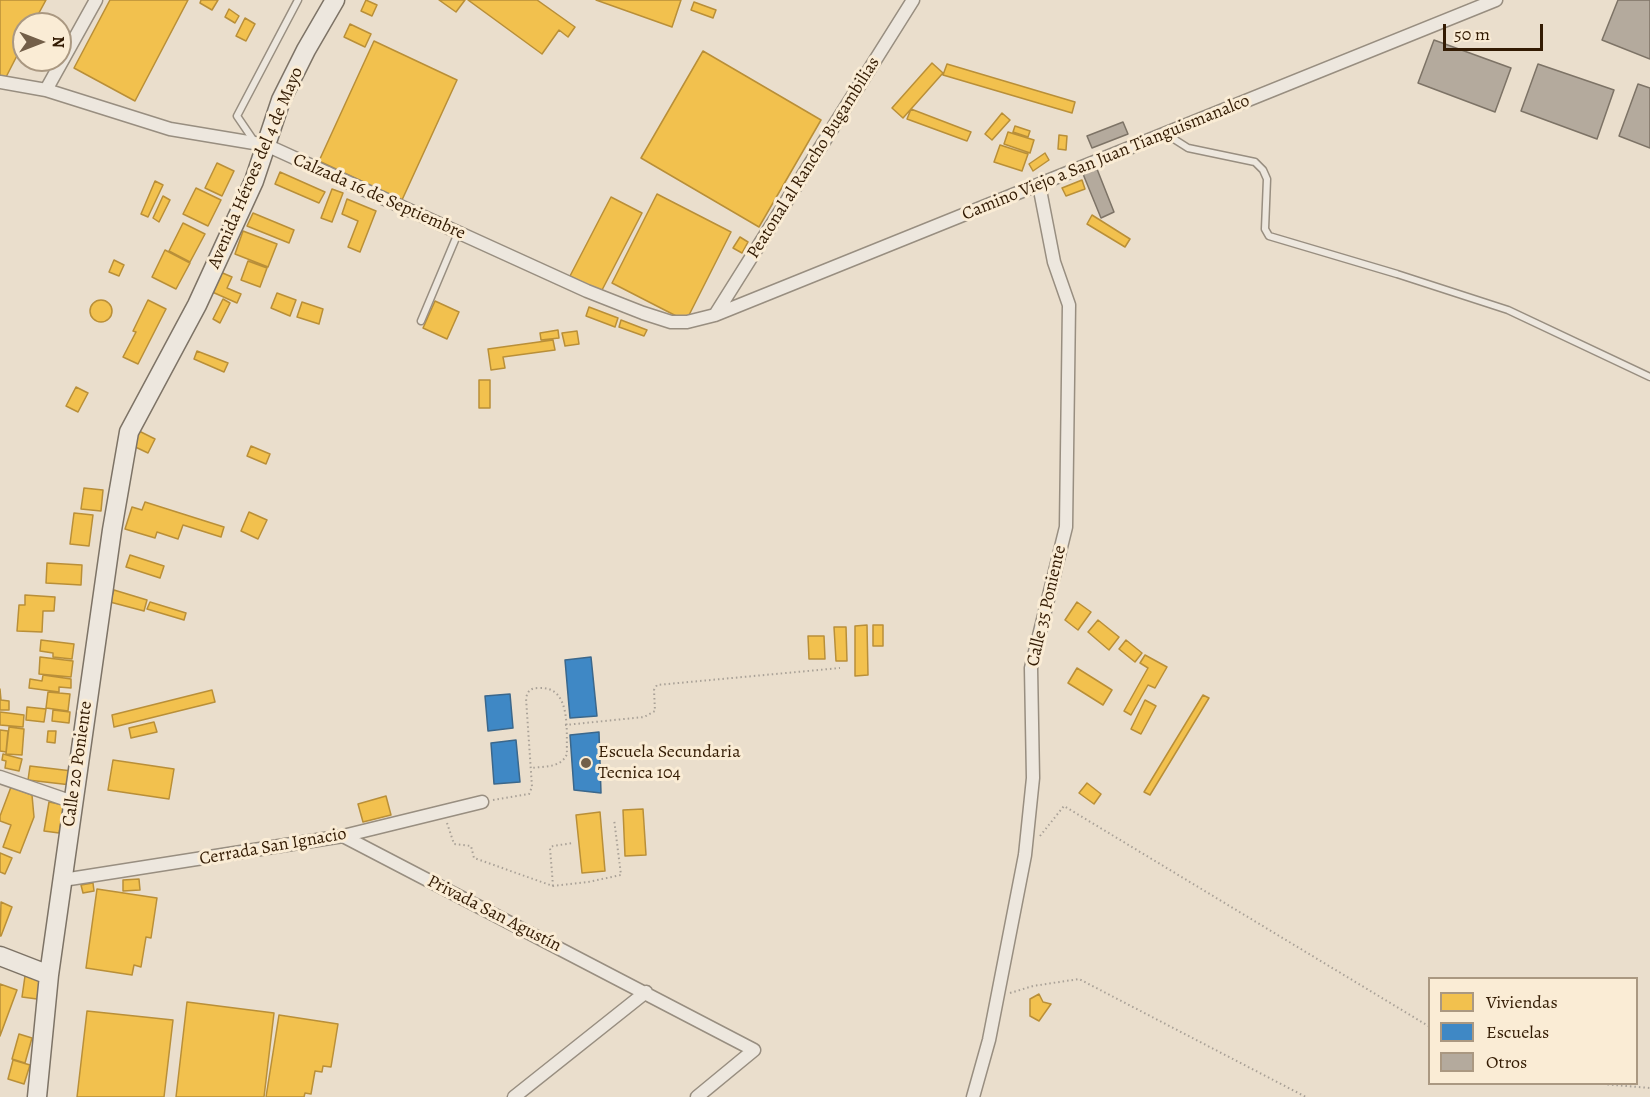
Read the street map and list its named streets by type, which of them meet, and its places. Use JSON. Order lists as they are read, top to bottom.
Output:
{
  "streets": {
    "main road": ["Avenida Héroes del 4 de Mayo", "Calle 20 Poniente"],
    "street": [
      "Peatonal al Rancho Bugambilias",
      "Camino Viejo a San Juan Tianguismanalco",
      "Calzada 16 de Septiembre",
      "Calle 35 Poniente",
      "Cerrada San Ignacio",
      "Privada San Agustín"
    ]
  },
  "crossings": [
    ["Peatonal al Rancho Bugambilias", "Camino Viejo a San Juan Tianguismanalco"],
    ["Peatonal al Rancho Bugambilias", "Calzada 16 de Septiembre"],
    ["Camino Viejo a San Juan Tianguismanalco", "Calzada 16 de Septiembre"],
    ["Camino Viejo a San Juan Tianguismanalco", "Calle 35 Poniente"],
    ["Avenida Héroes del 4 de Mayo", "Calzada 16 de Septiembre"],
    ["Avenida Héroes del 4 de Mayo", "Calle 20 Poniente"],
    ["Calle 20 Poniente", "Cerrada San Ignacio"],
    ["Cerrada San Ignacio", "Privada San Agustín"]
  ],
  "places": ["Escuela Secundaria Tecnica 104"],
  "legend": ["Viviendas", "Escuelas", "Otros"],
  "scale_bar": "50 m",
  "north": "right"
}
